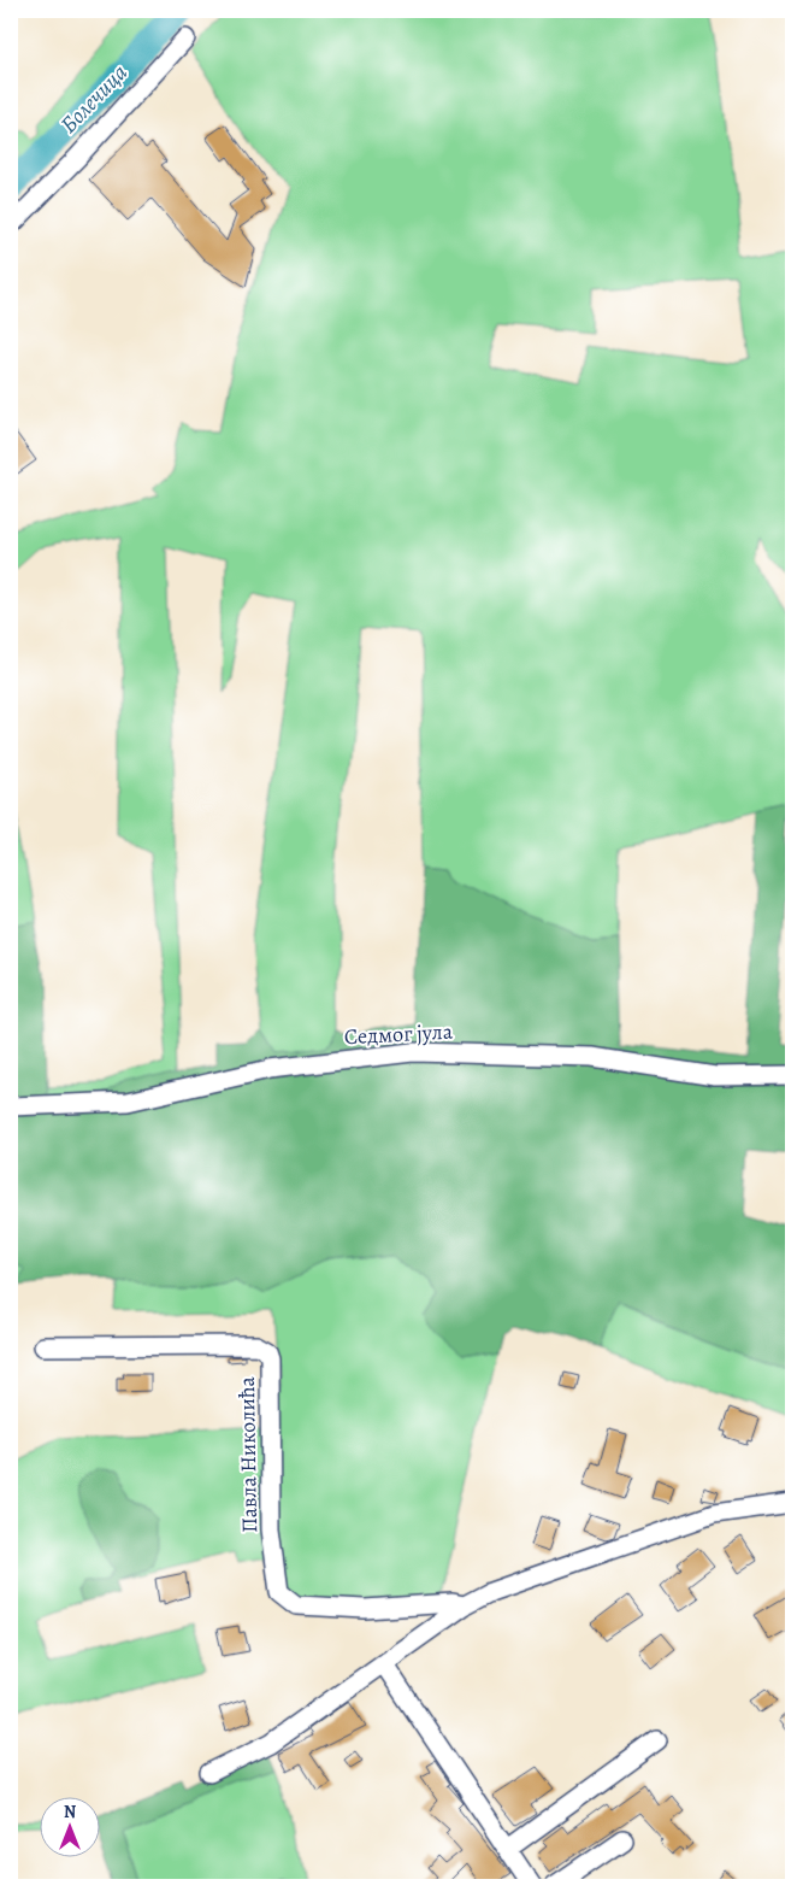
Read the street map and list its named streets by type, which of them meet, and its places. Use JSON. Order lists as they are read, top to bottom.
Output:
{
  "streets": {
    "street": ["Седмог јула", "Павла Николића"]
  },
  "water": ["Болечица"],
  "north": "top"
}
